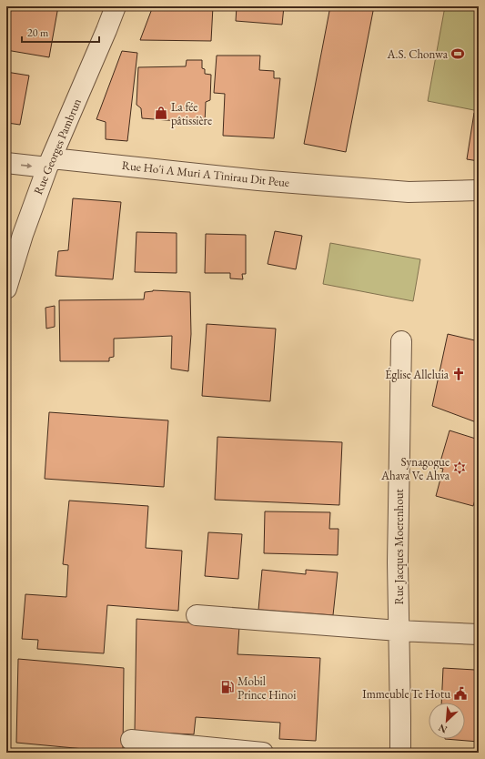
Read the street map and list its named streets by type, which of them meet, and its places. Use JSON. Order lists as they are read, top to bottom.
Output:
{
  "streets": {
    "street": ["Rue Georges Pambrun", "Rue Ho'i A Muri A Tinirau Dit Peue", "Rue Jacques Moerenhout"]
  },
  "crossings": [
    ["Rue Georges Pambrun", "Rue Ho'i A Muri A Tinirau Dit Peue"]
  ],
  "places": {
    "sports": ["A.S. Chonwa"],
    "shop": ["La fée pâtissière"],
    "church": ["Église Alleluia"],
    "synagogue": ["Synagogue Ahava Ve Ahva"],
    "fuel station": ["Mobil Prince Hinoi"],
    "public building": ["Immeuble Te Hotu"]
  },
  "scale_bar": "20 m",
  "north": "bottom left"
}
